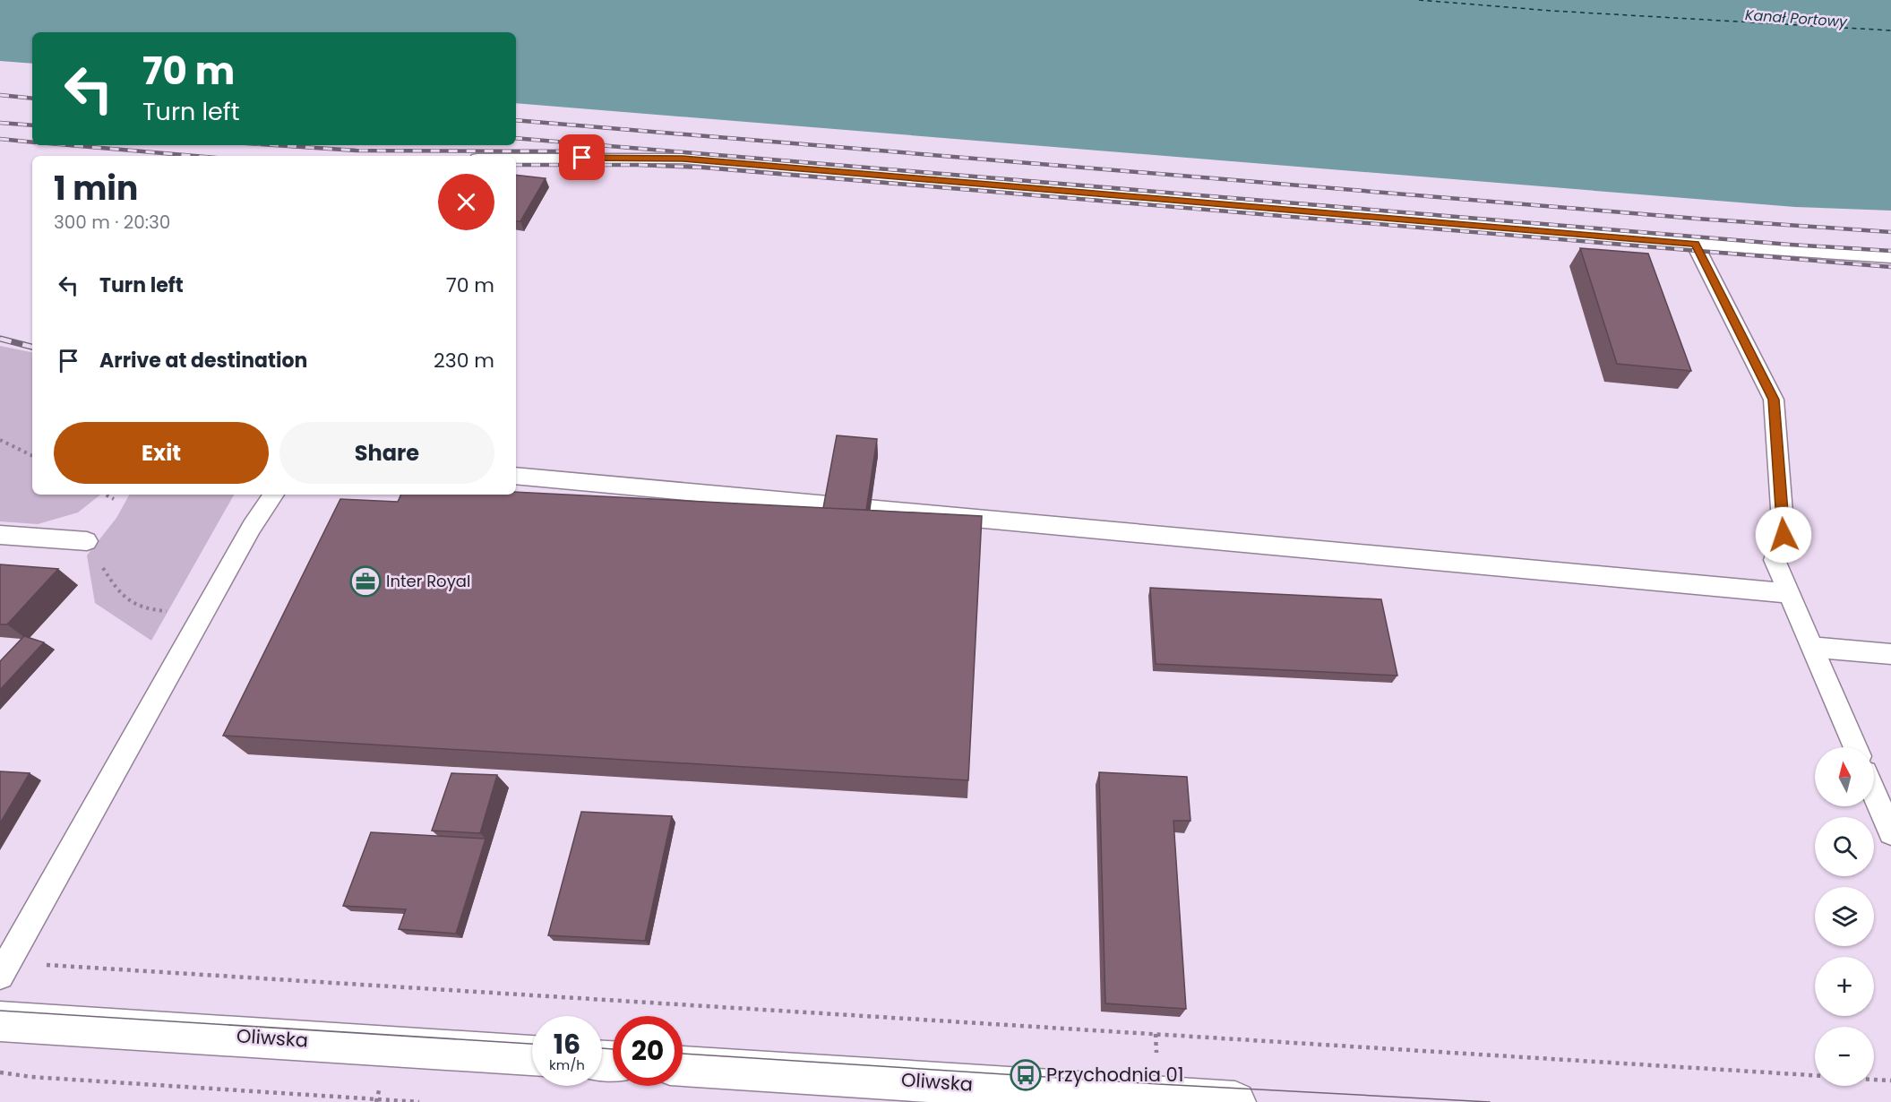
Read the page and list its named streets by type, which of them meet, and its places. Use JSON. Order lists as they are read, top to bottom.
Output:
{
  "streets": {
    "street": ["Oliwska"]
  },
  "water": ["Kanał Portowy"],
  "places": {
    "office": ["Inter Royal"],
    "bus stop": ["Przychodnia 01"]
  },
  "north": "top",
  "page": {
    "turn": ["70 m", "Turn left"],
    "heading": ["1 min", "300 m · 20:30"],
    "list": [
      {
        "name": "Turn left",
        "value": "70 m"
      },
      {
        "name": "Arrive at destination",
        "value": "230 m"
      }
    ],
    "buttons": ["Exit", "Share"],
    "map_buttons": ["+", "−"],
    "speed": "16 km/h",
    "limit": "20"
  }
}
